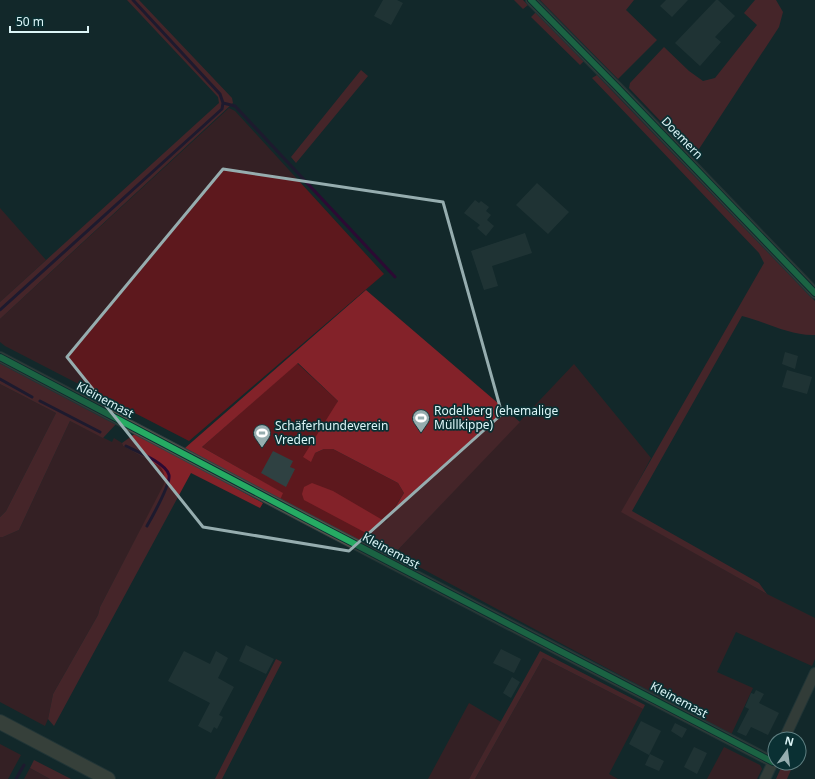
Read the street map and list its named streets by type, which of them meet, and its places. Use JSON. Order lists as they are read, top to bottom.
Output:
{
  "streets": {
    "street": ["Doemern", "Kleinemast"]
  },
  "places": {
    "sports": ["Rodelberg (ehemalige Müllkippe)", "Schäferhundeverein Vreden"]
  },
  "scale_bar": "50 m",
  "north": "top"
}
